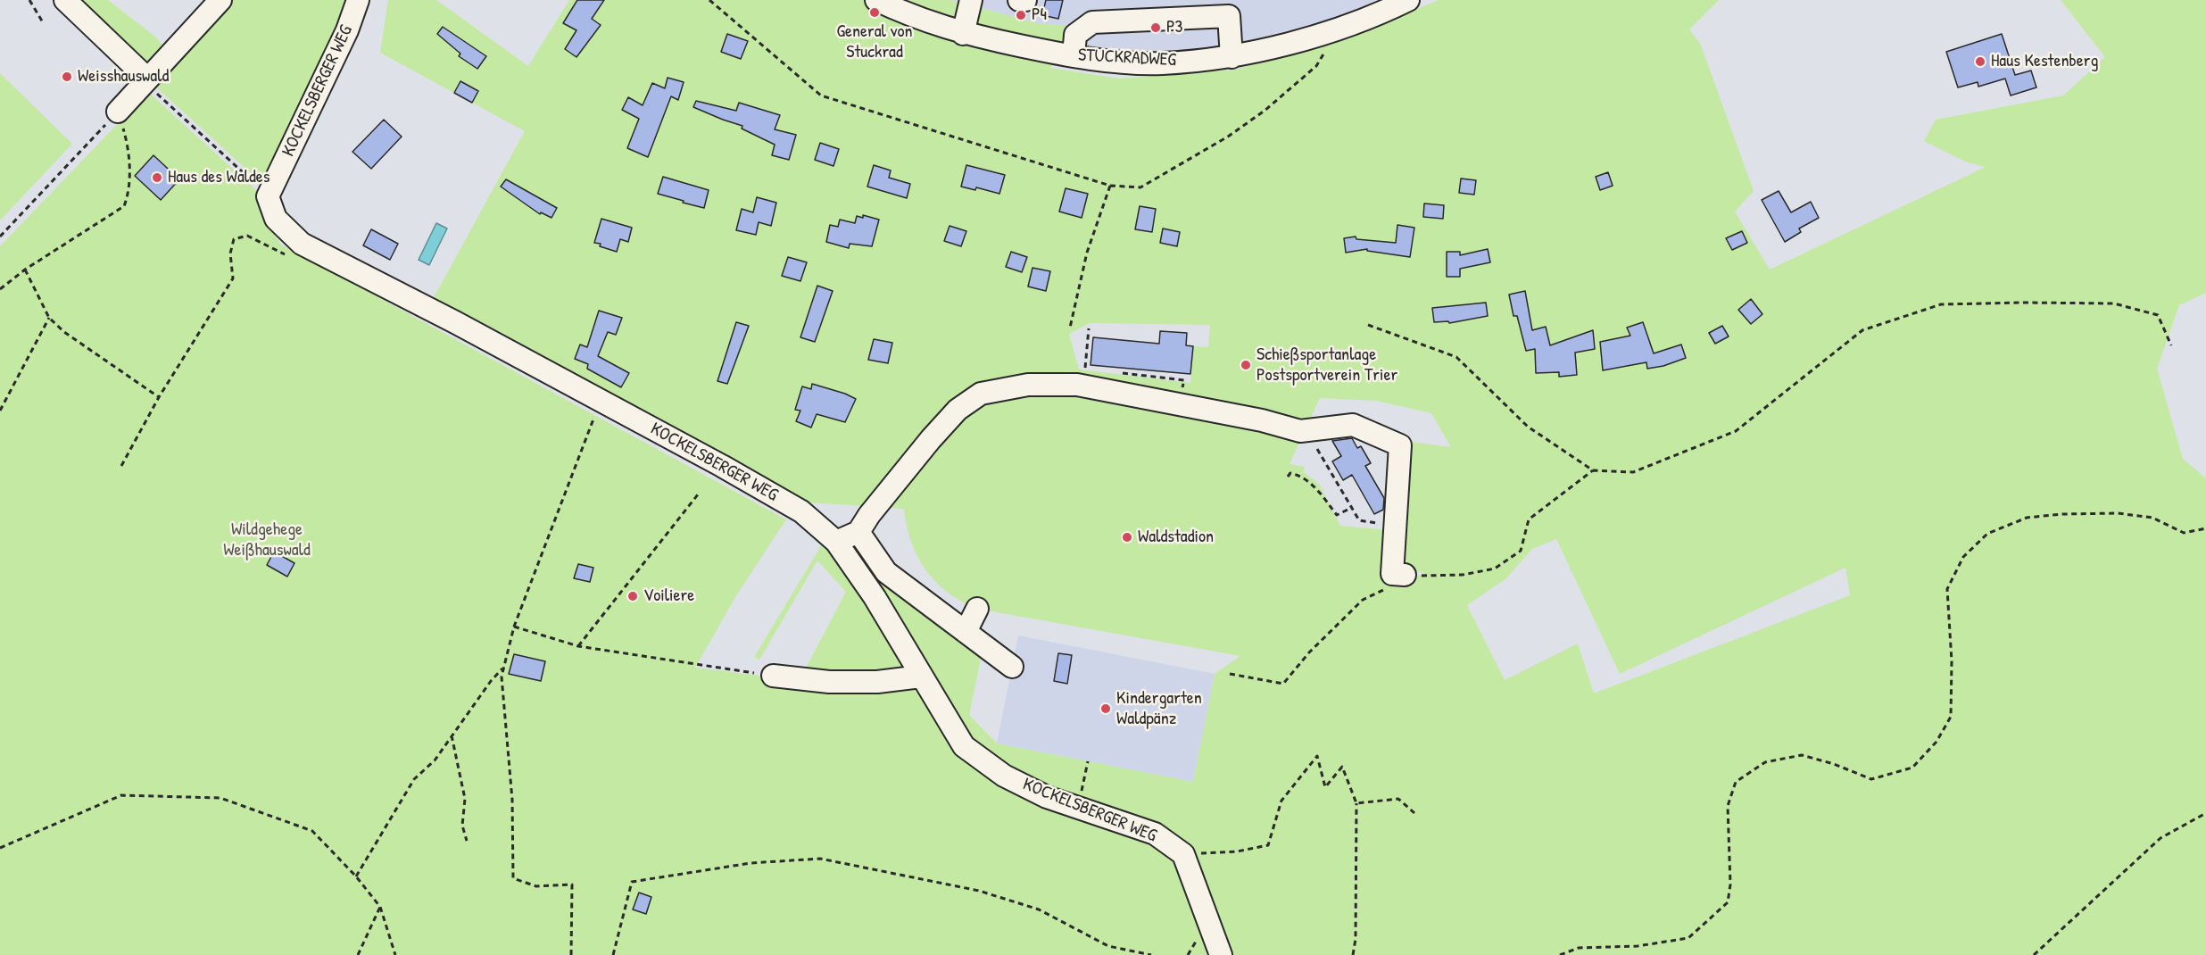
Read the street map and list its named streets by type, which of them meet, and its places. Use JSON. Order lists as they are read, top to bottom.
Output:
{
  "streets": {
    "street": ["STUCKRADWEG", "KOCKELSBERGER WEG"]
  },
  "parks": ["Wildgehege Weißhauswald"],
  "places": [
    "General von Stuckrad",
    "P4",
    "P3",
    "Haus Kestenberg",
    "Weisshauswald",
    "Haus des Waldes",
    "Schießsportanlage Postsportverein Trier",
    "Waldstadion",
    "Voiliere",
    "Kindergarten Waldpänz"
  ]
}
